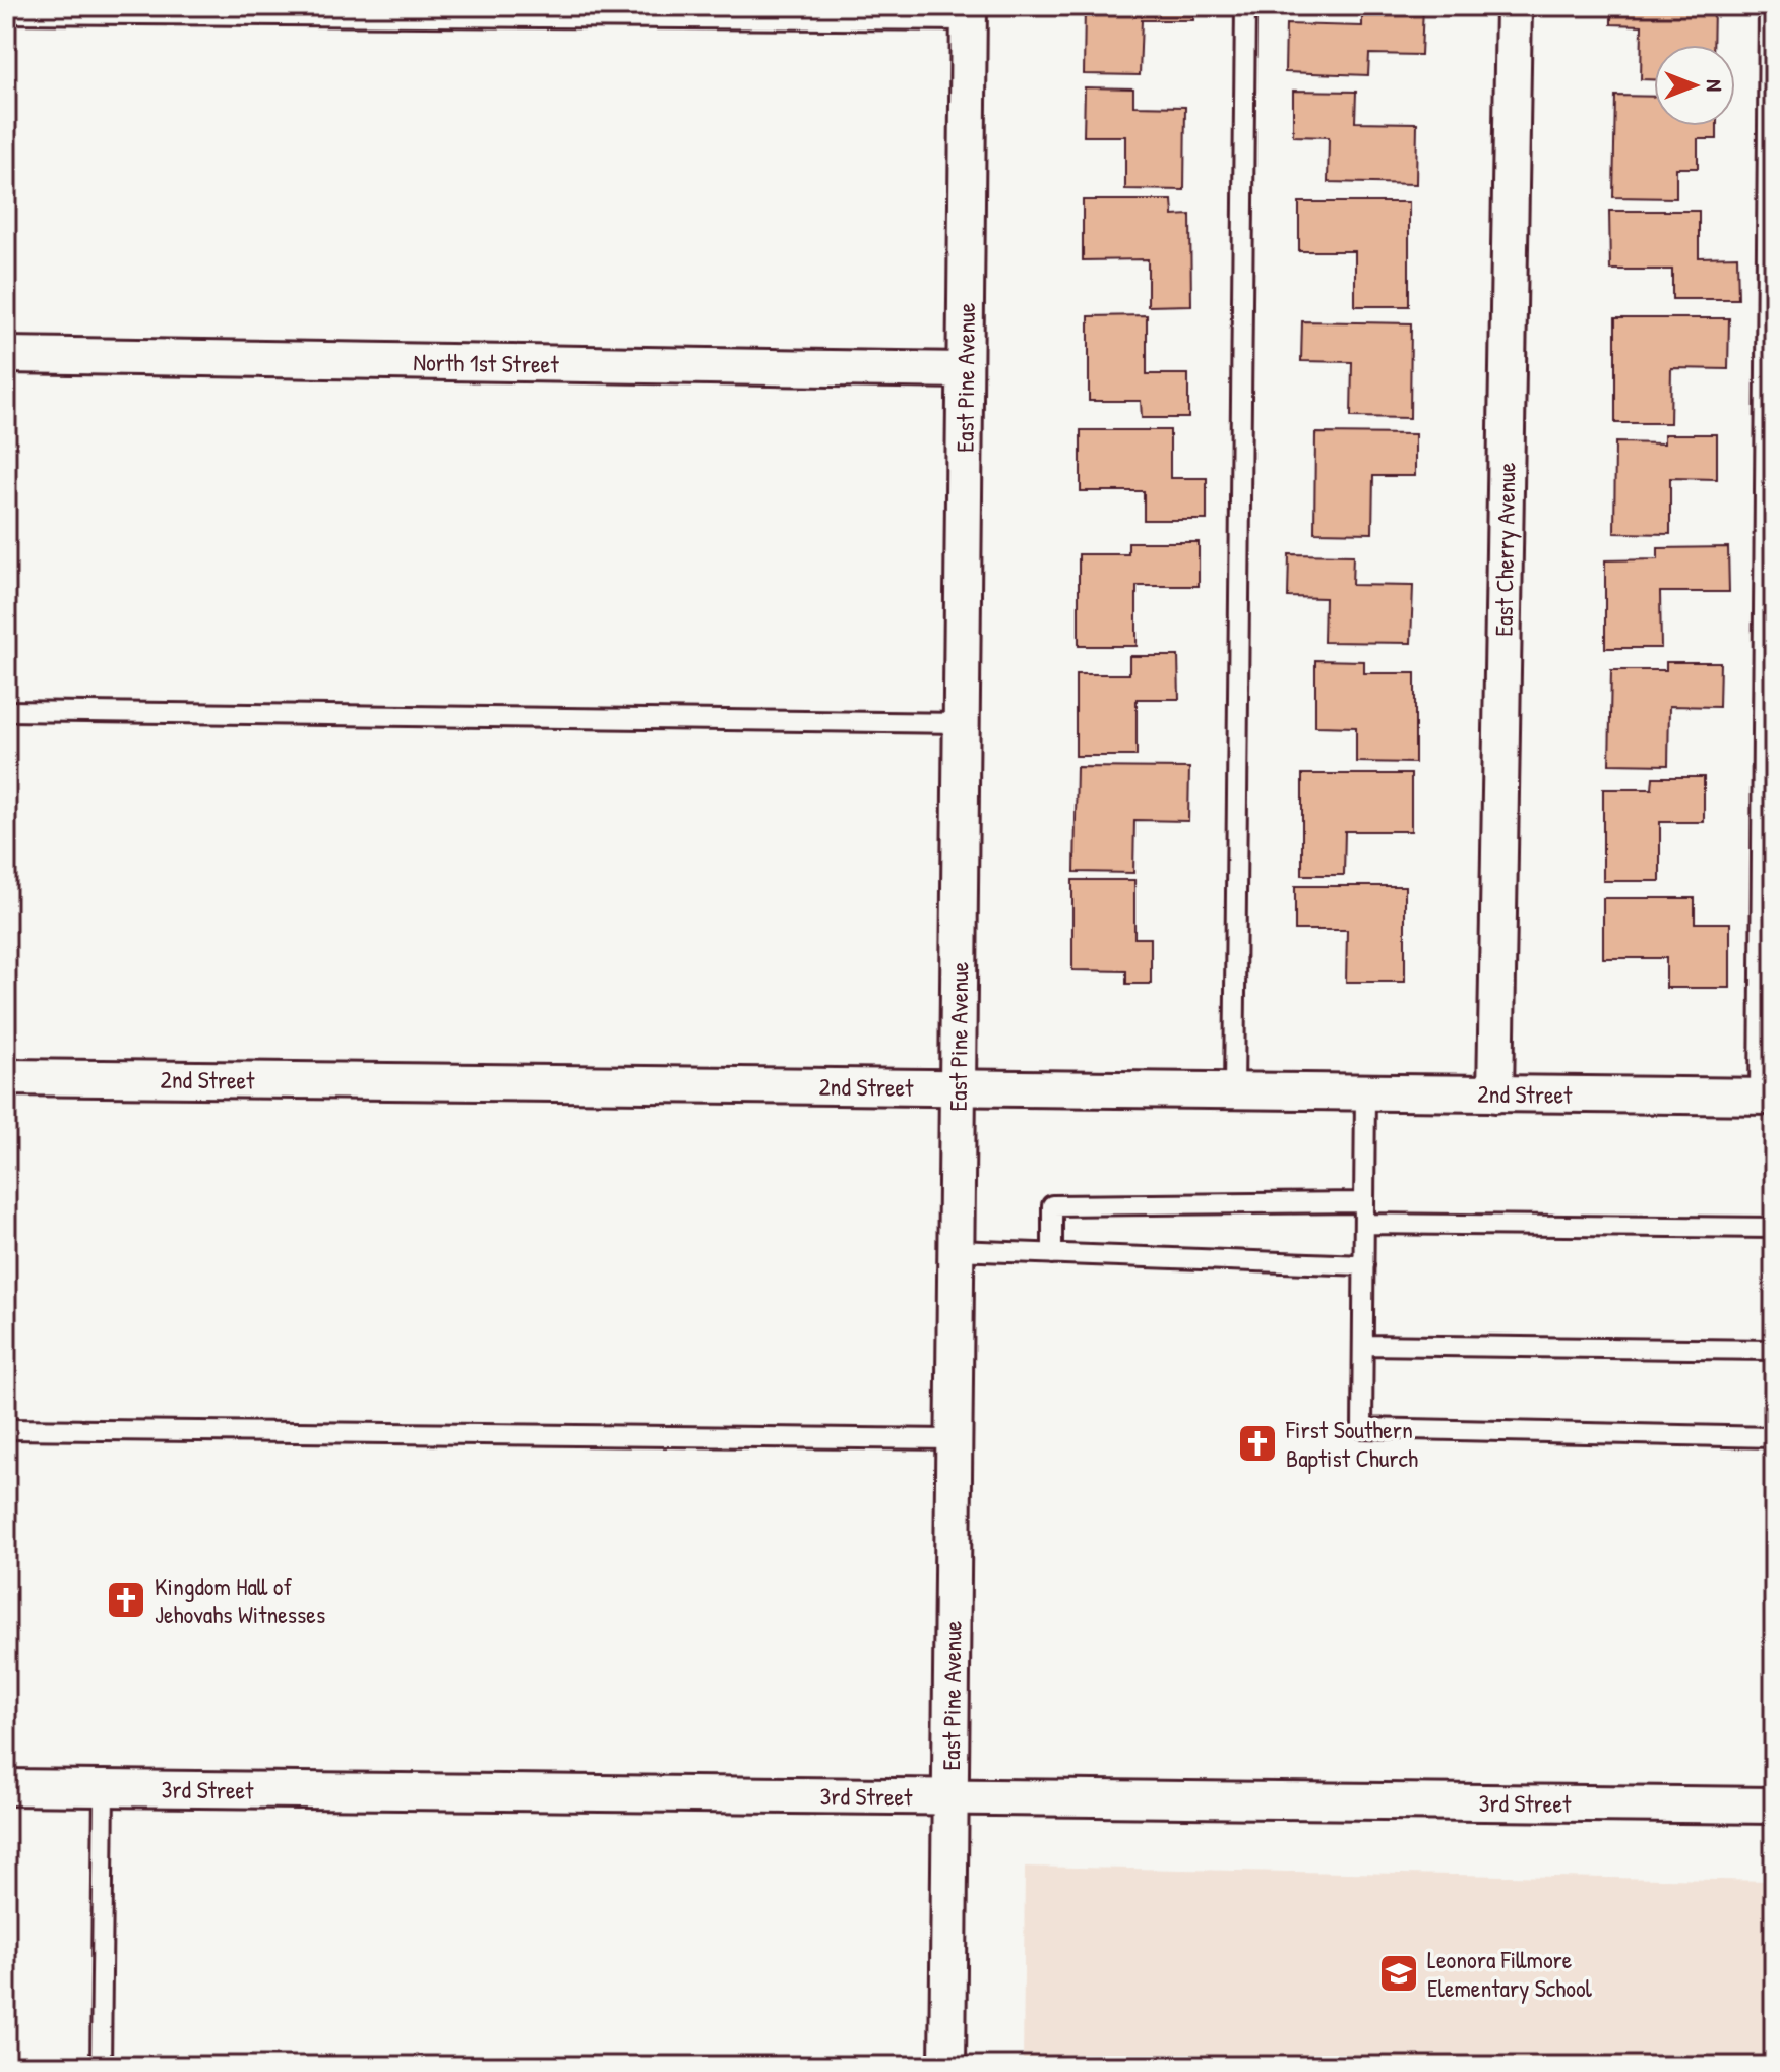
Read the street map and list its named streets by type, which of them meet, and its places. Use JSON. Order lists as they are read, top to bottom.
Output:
{
  "streets": {
    "street": [
      "North 1st Street",
      "East Pine Avenue",
      "East Cherry Avenue",
      "2nd Street",
      "3rd Street"
    ]
  },
  "crossings": [
    ["North 1st Street", "East Pine Avenue"],
    ["East Pine Avenue", "2nd Street"],
    ["East Pine Avenue", "3rd Street"],
    ["East Cherry Avenue", "2nd Street"]
  ],
  "places": {
    "church": ["First Southern Baptist Church", "Kingdom Hall of Jehovahs Witnesses"],
    "school or university": ["Leonora Fillmore Elementary School"]
  },
  "north": "right"
}
